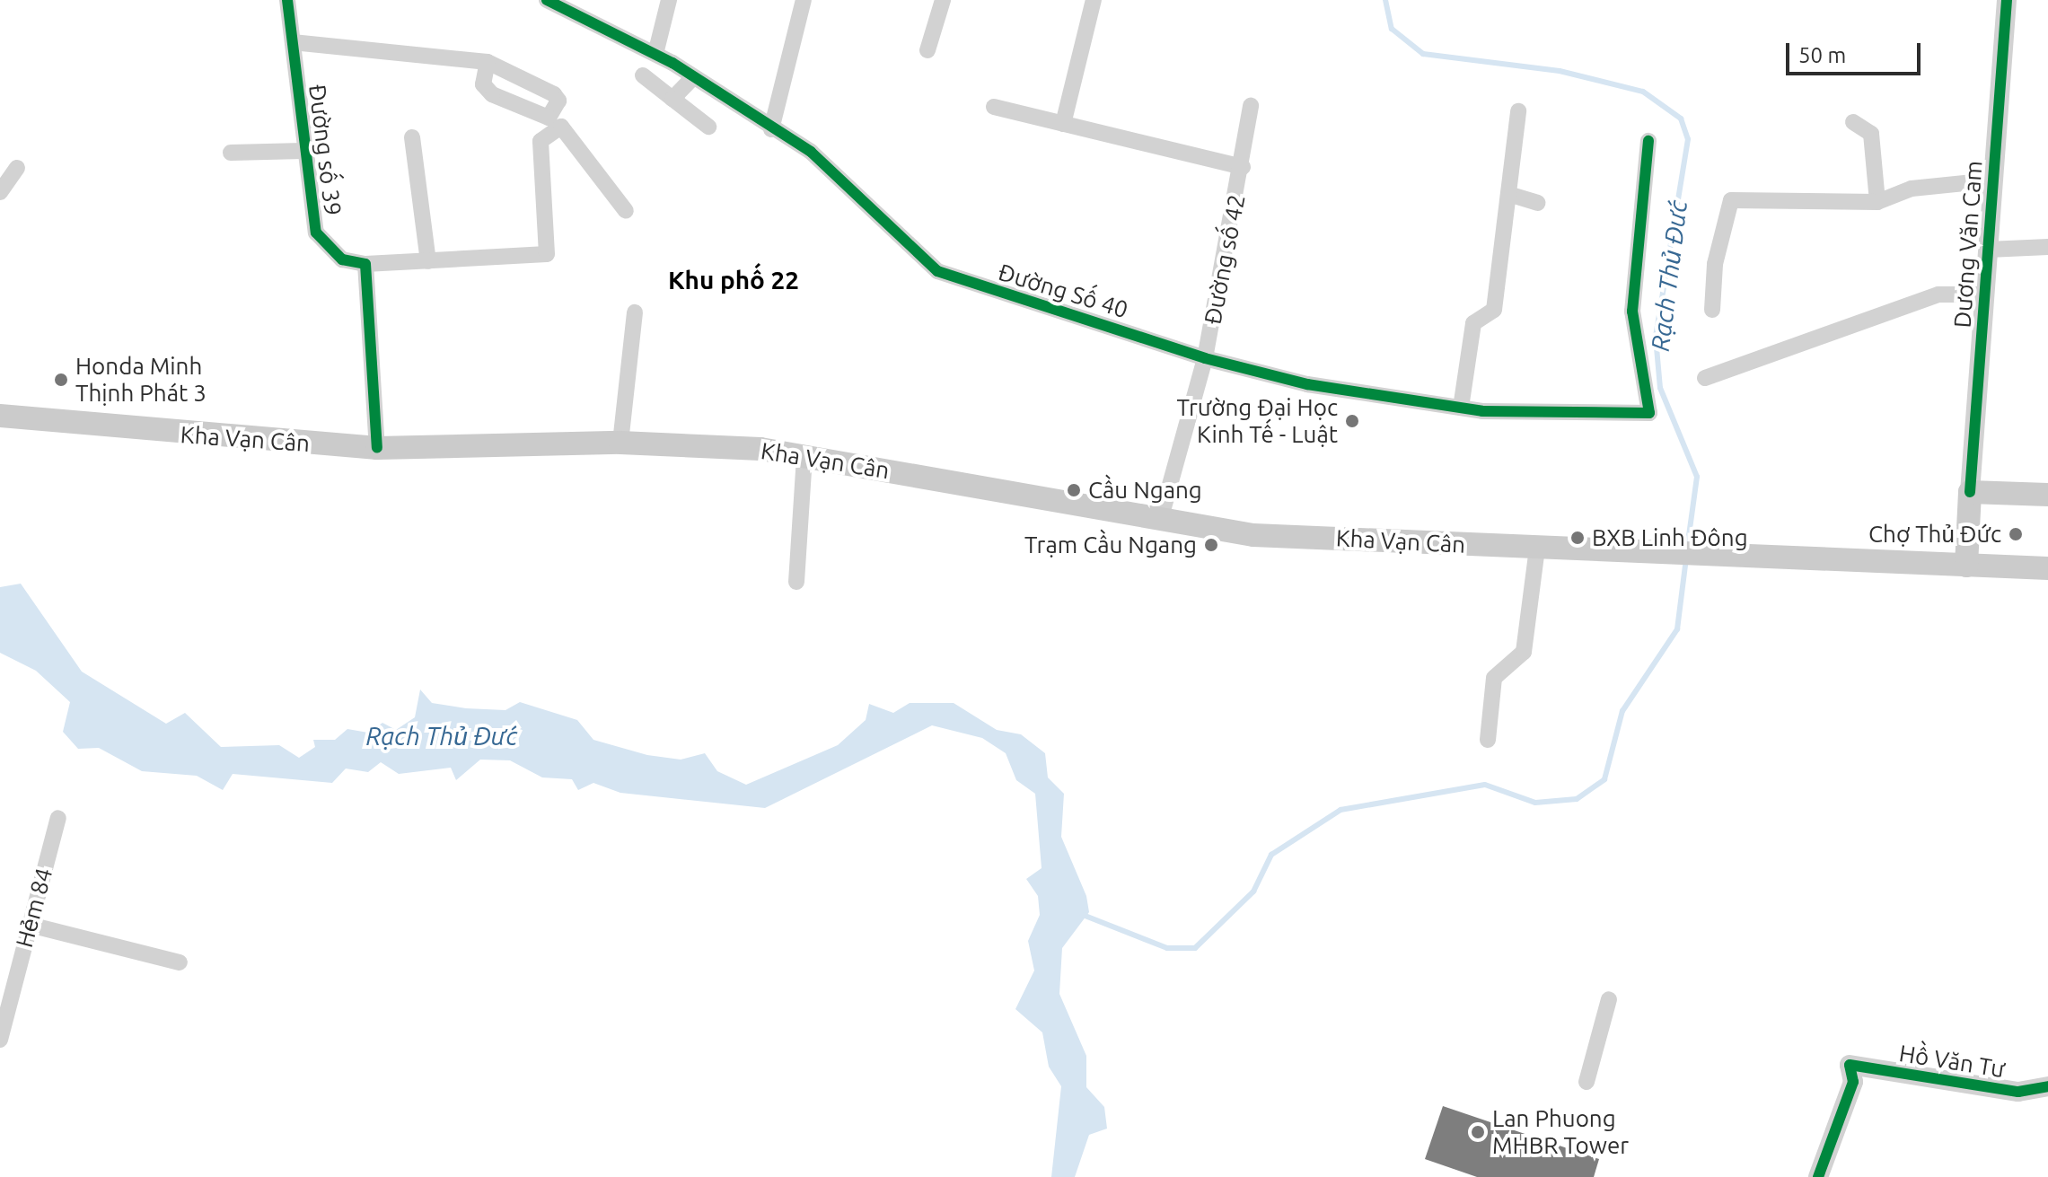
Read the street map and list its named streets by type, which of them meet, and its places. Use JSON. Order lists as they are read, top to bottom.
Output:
{
  "streets": {
    "main road": ["Dương Văn Cam", "Kha Vạn Cân"],
    "street": [
      "Đường số 39",
      "Đường số 42",
      "Đường Số 40",
      "Hẻm 84",
      "Hồ Văn Tư"
    ]
  },
  "crossings": [
    ["Dương Văn Cam", "Kha Vạn Cân"],
    ["Đường số 42", "Đường Số 40"],
    ["Đường số 42", "Kha Vạn Cân"]
  ],
  "districts": ["Khu phố 22"],
  "water": ["Rạch Thủ Đức"],
  "places": [
    "Honda Minh Thịnh Phát 3",
    "Trường Đại Học Kinh Tế - Luật",
    "Cầu Ngang",
    "Chợ Thủ Đức",
    "BXB Linh Đông",
    "Trạm Cầu Ngang",
    "Lan Phuong MHBR Tower"
  ],
  "scale_bar": "50 m"
}
